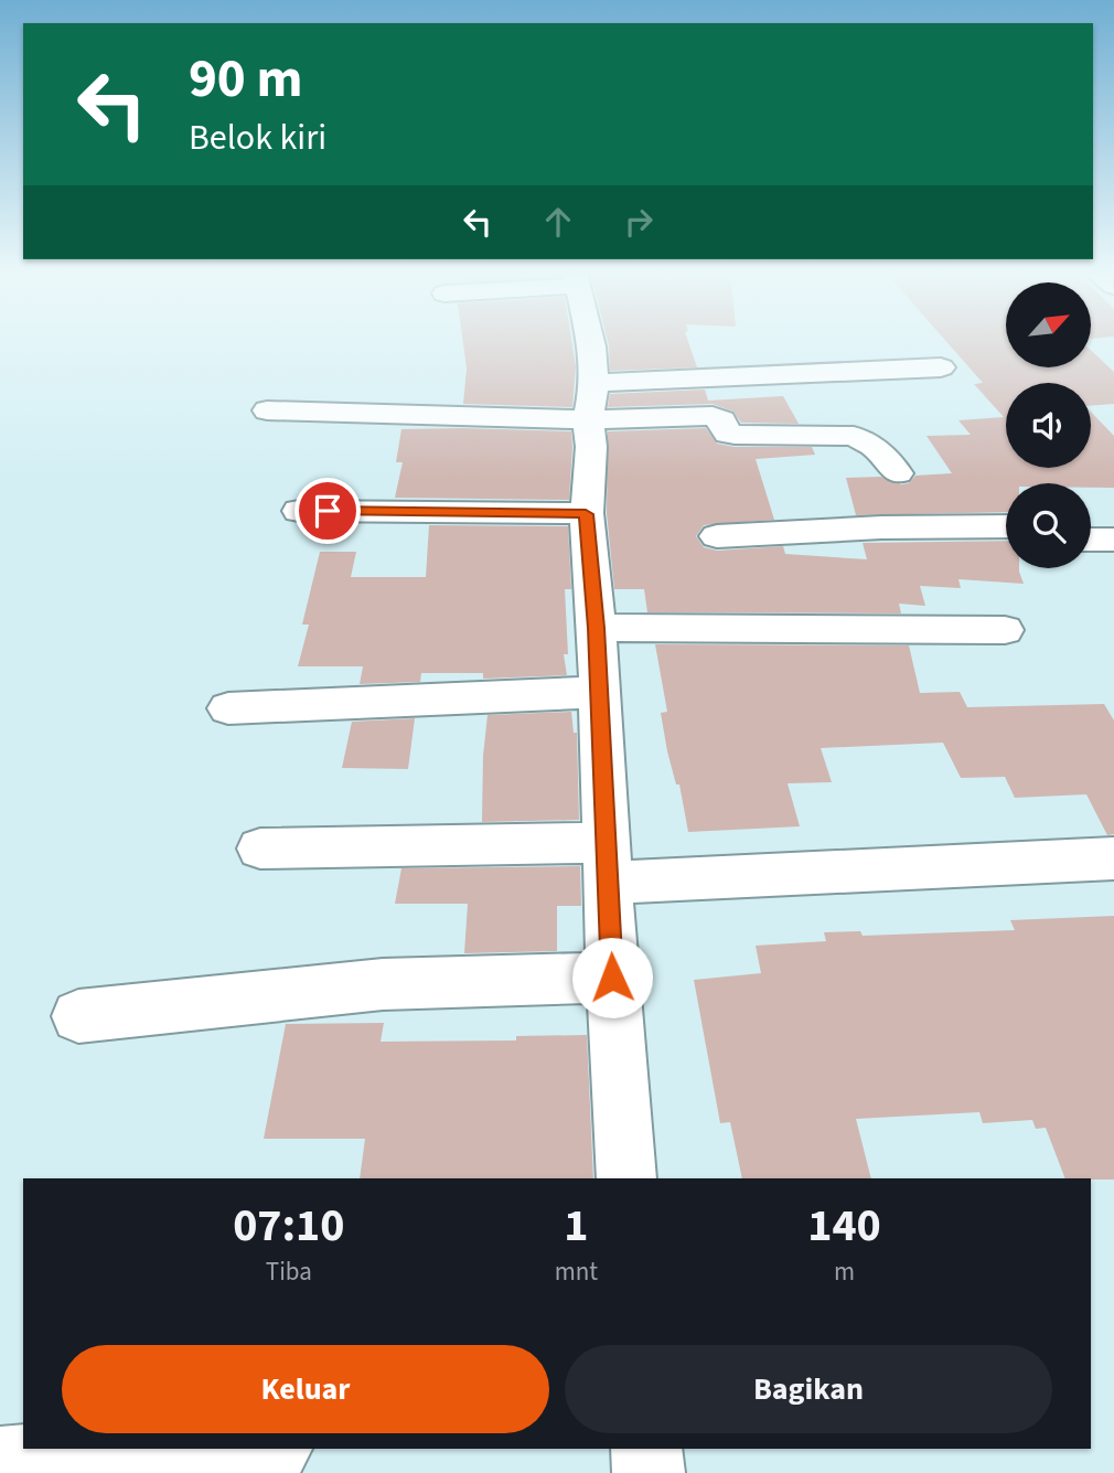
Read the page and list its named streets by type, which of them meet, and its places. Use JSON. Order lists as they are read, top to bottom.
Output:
{
  "north": "top right",
  "page": {
    "turn": ["90 m", "Belok kiri"],
    "eta": [
      "07:10",
      "Tiba",
      "1",
      "mnt",
      "140",
      "m"
    ],
    "buttons": ["Keluar", "Bagikan"]
  }
}
